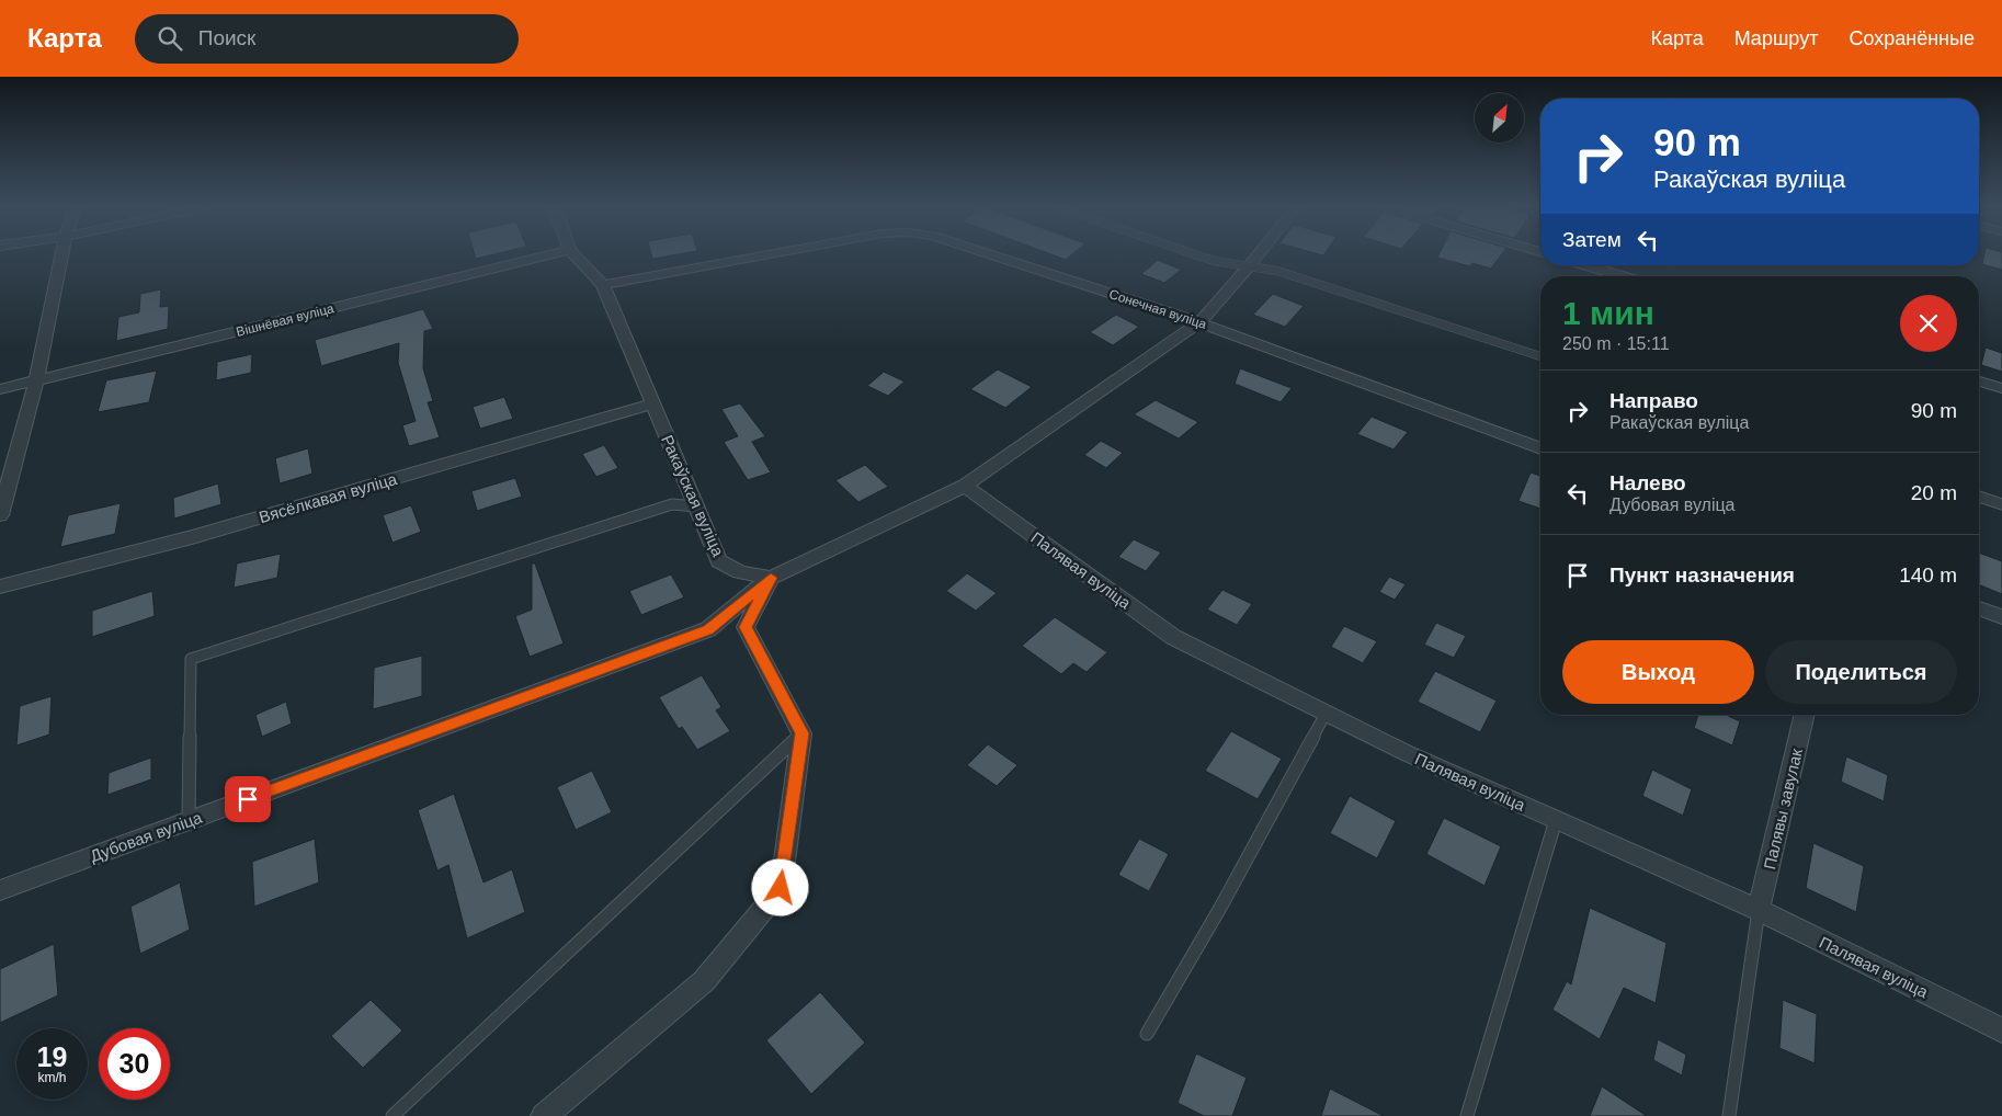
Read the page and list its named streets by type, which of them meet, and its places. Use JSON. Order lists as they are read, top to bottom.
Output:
{
  "streets": {
    "street": [
      "Сонечная вуліца",
      "Вішнёвая вуліца",
      "Ракаўская вуліца",
      "Вясёлкавая вуліца",
      "Палявая вуліца",
      "Палявы завулак",
      "Дубовая вуліца"
    ]
  },
  "crossings": [
    ["Сонечная вуліца", "Дубовая вуліца"],
    ["Ракаўская вуліца", "Вясёлкавая вуліца"],
    ["Ракаўская вуліца", "Дубовая вуліца"],
    ["Палявая вуліца", "Палявы завулак"],
    ["Палявая вуліца", "Дубовая вуліца"]
  ],
  "north": "top right",
  "page": {
    "header": "Карта",
    "search": "Поиск",
    "nav": ["Карта", "Маршрут", "Сохранённые"],
    "turn": ["90 m", "Ракаўская вуліца"],
    "then": "Затем",
    "heading": ["1 мин", "250 m · 15:11"],
    "list": [
      {
        "name": "Направо",
        "note": "Ракаўская вуліца",
        "value": "90 m"
      },
      {
        "name": "Налево",
        "note": "Дубовая вуліца",
        "value": "20 m"
      },
      {
        "name": "Пункт назначения",
        "value": "140 m"
      }
    ],
    "buttons": ["Выход", "Поделиться"],
    "speed": "19 km/h",
    "limit": "30"
  }
}
